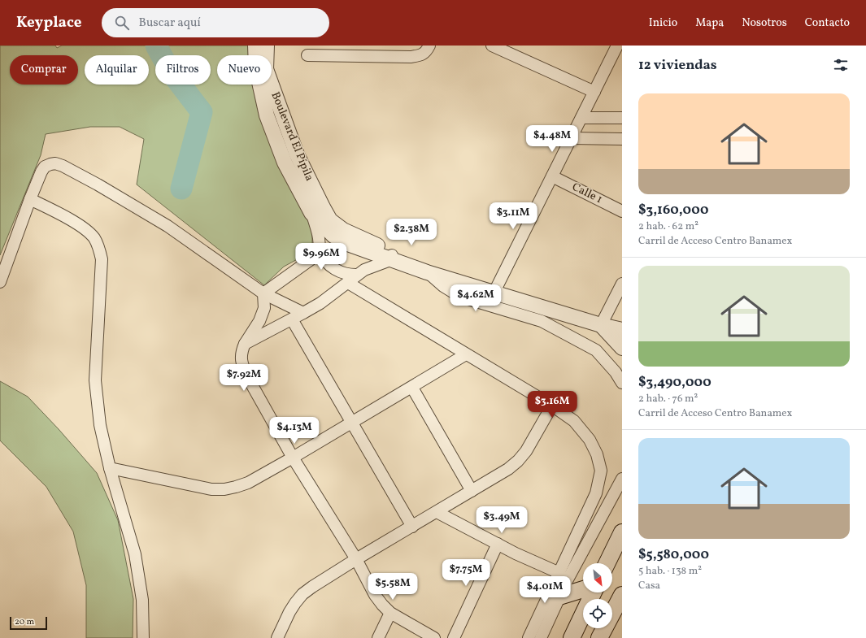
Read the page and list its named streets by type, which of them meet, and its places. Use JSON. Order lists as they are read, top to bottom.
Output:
{
  "streets": {
    "street": ["Boulevard El Pípila", "Calle 1"]
  },
  "scale_bar": "20 m",
  "north": "bottom right",
  "page": {
    "header": "Keyplace",
    "search": "Buscar aquí",
    "nav": [
      "Inicio",
      "Mapa",
      "Nosotros",
      "Contacto"
    ],
    "heading": "12 viviendas",
    "chip": [
      "Comprar",
      "Alquilar",
      "Filtros",
      "Nuevo"
    ],
    "list": [
      {
        "name": "$3,160,000",
        "note": "2 hab. · 62 m² · Carril de Acceso Centro Banamex"
      },
      {
        "name": "$3,490,000",
        "note": "2 hab. · 76 m² · Carril de Acceso Centro Banamex"
      },
      {
        "name": "$5,580,000",
        "note": "5 hab. · 138 m² · Casa"
      }
    ],
    "price": [
      "$4.48M",
      "$3.11M",
      "$2.38M",
      "$9.96M",
      "$4.62M",
      "$7.92M",
      "$3.16M",
      "$4.13M",
      "$3.49M",
      "$7.75M",
      "$5.58M",
      "$4.01M"
    ],
    "scale": "20 m"
  }
}
